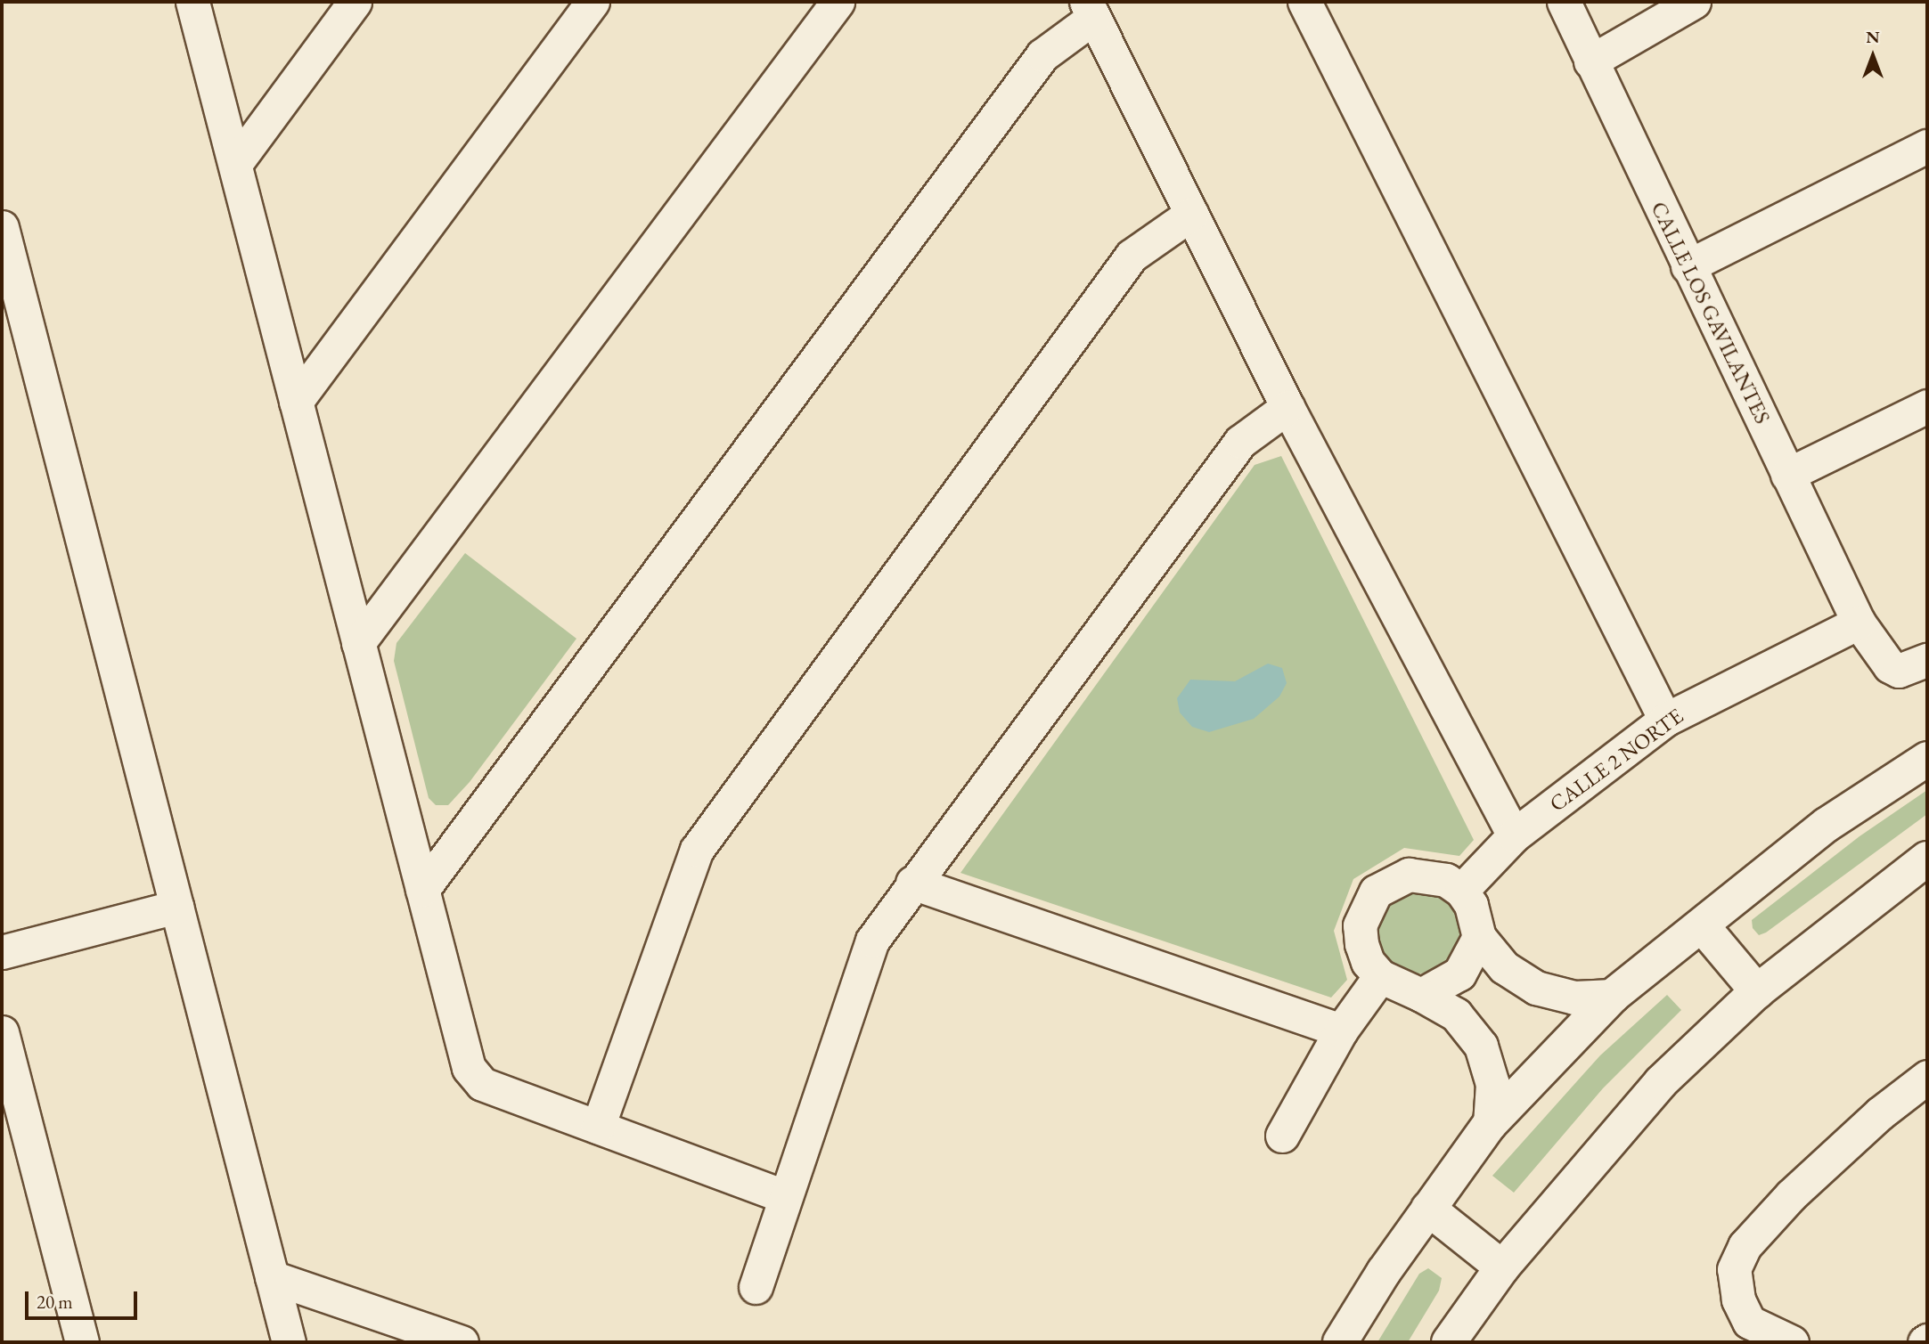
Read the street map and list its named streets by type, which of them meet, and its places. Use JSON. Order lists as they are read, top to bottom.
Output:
{
  "streets": {
    "street": ["CALLE LOS GAVILANTES", "CALLE 2 NORTE"]
  },
  "crossings": [
    ["CALLE LOS GAVILANTES", "CALLE 2 NORTE"]
  ],
  "scale_bar": "20 m",
  "north": "top"
}
